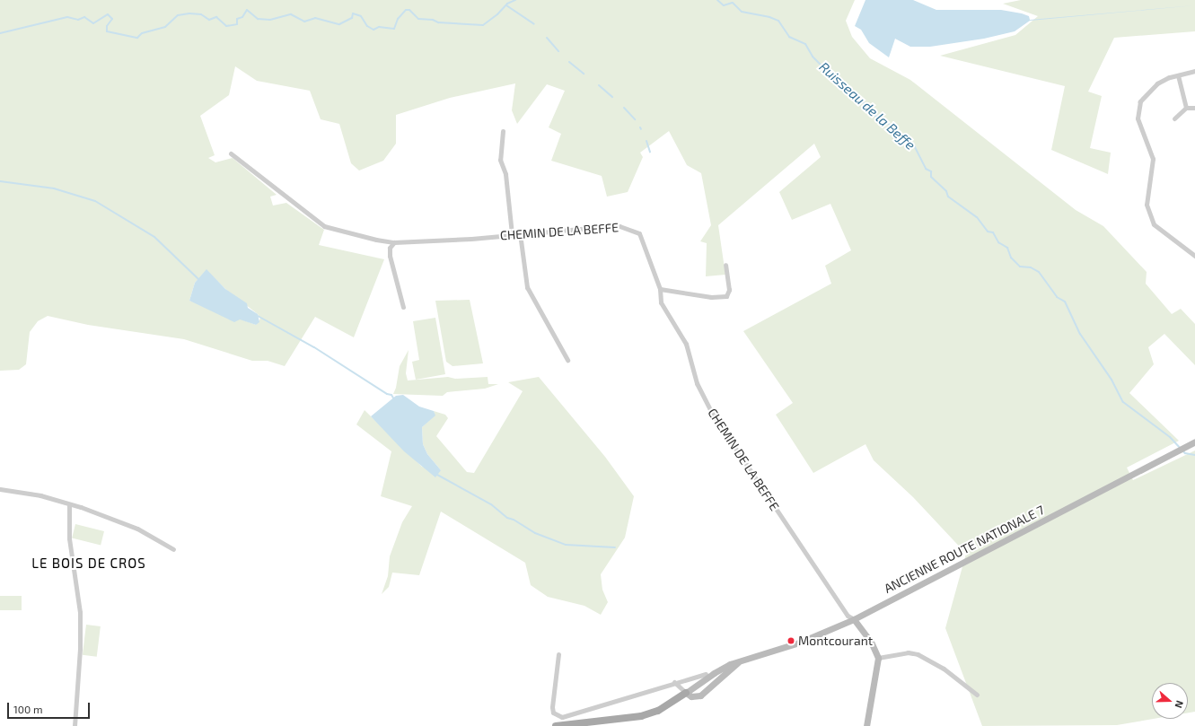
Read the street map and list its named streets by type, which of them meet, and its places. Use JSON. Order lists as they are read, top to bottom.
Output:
{
  "streets": {
    "street": ["CHEMIN DE LA BEFFE", "ANCIENNE ROUTE NATIONALE 7"]
  },
  "crossings": [
    ["CHEMIN DE LA BEFFE", "ANCIENNE ROUTE NATIONALE 7"]
  ],
  "districts": ["LE BOIS DE CROS"],
  "water": ["Ruisseau de la Beffe"],
  "places": ["Montcourant"],
  "scale_bar": "100 m",
  "north": "right"
}
